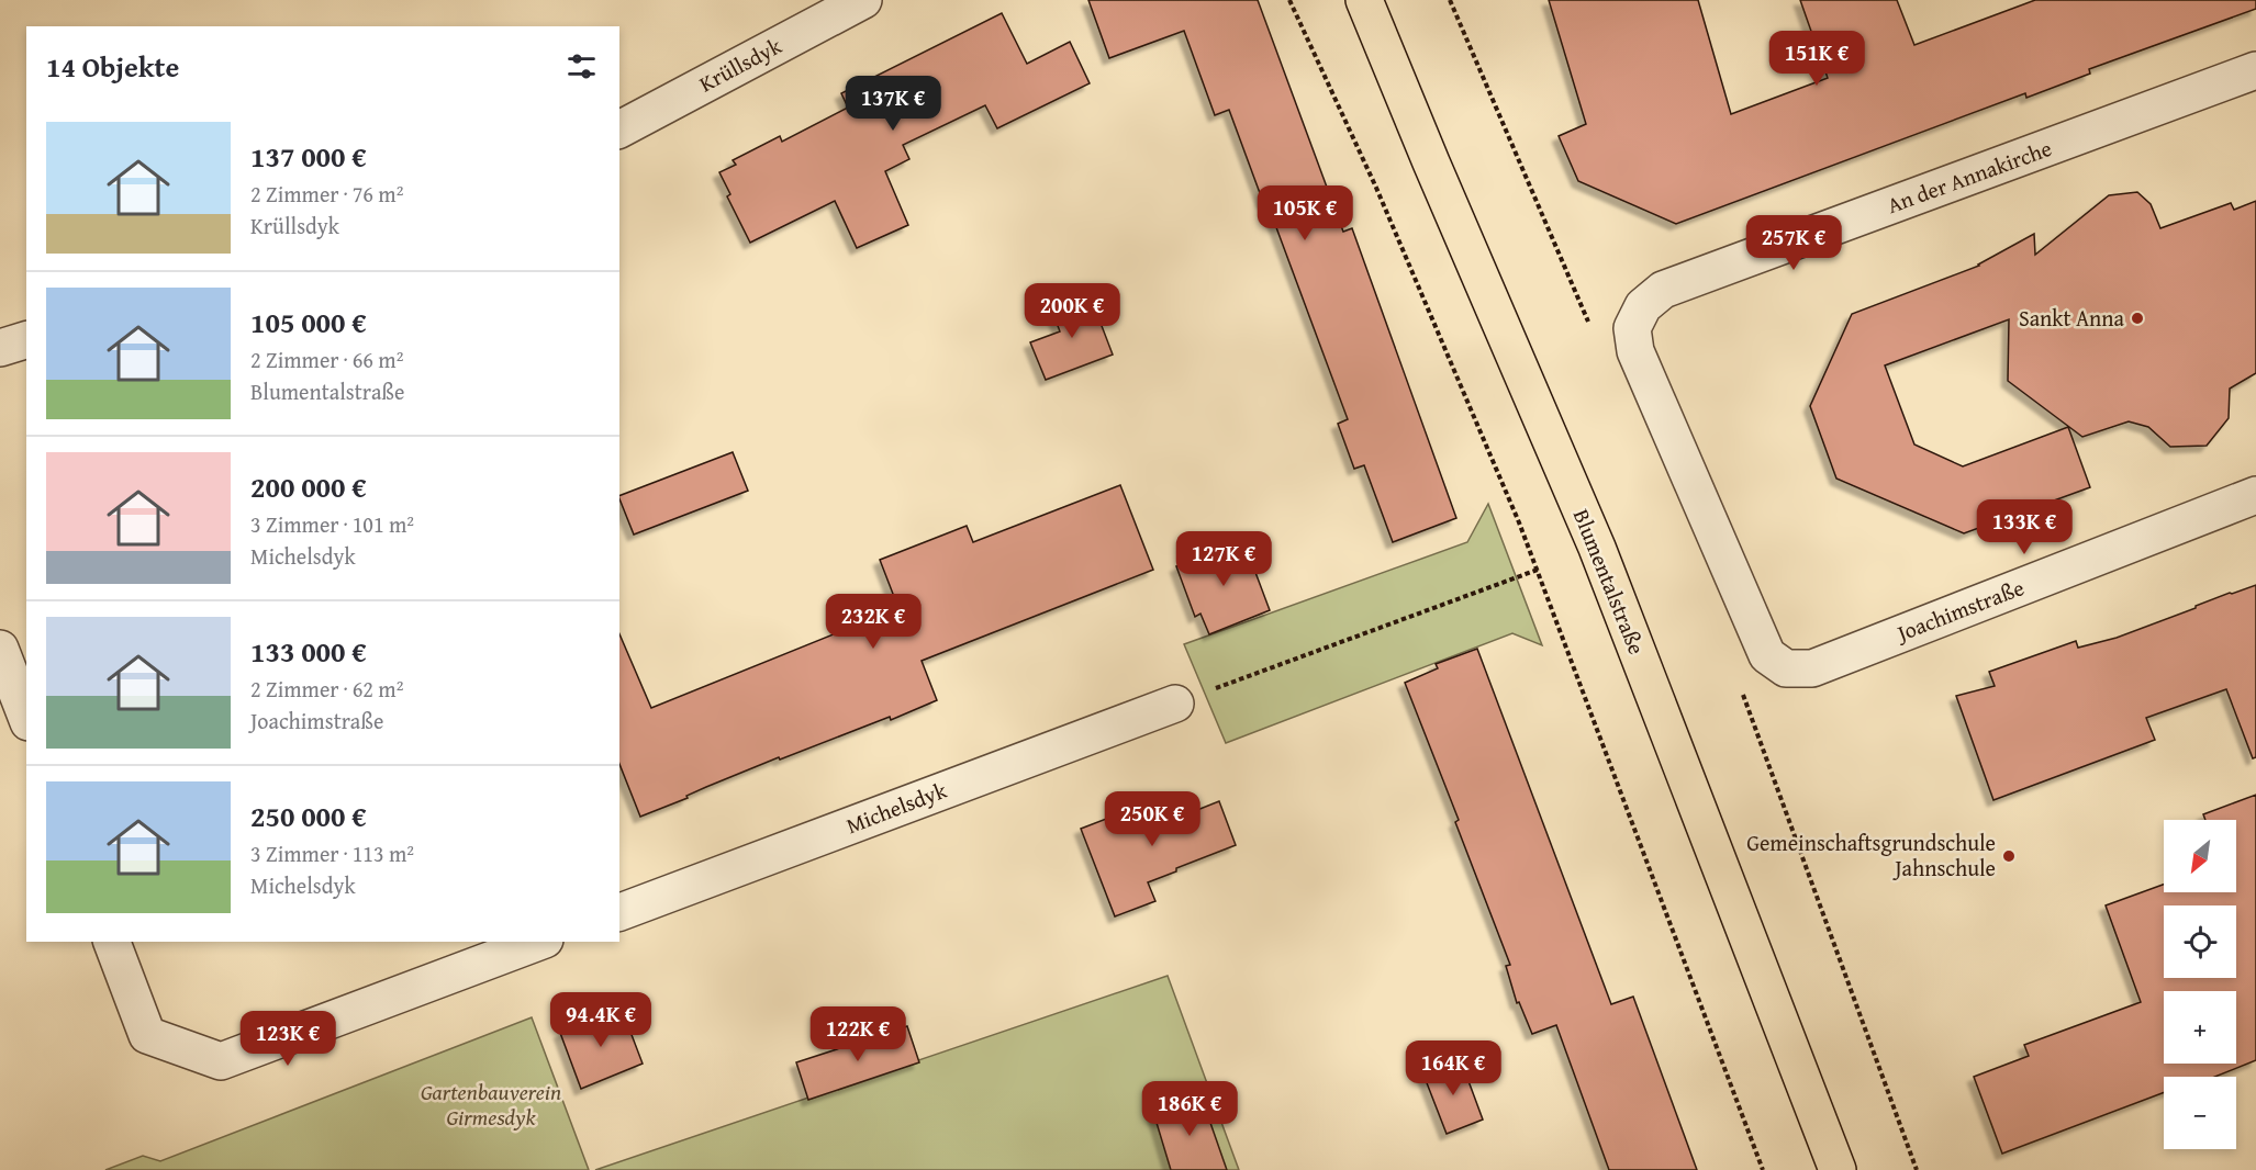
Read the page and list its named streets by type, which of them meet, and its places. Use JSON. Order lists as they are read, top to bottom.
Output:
{
  "streets": {
    "main road": ["Blumentalstraße"],
    "street": [
      "Krüllsdyk",
      "An der Annakirche",
      "Joachimstraße",
      "Michelsdyk"
    ]
  },
  "crossings": [
    ["An der Annakirche", "Joachimstraße"]
  ],
  "parks": ["Gartenbauverein Girmesdyk"],
  "places": ["Sankt Anna", "Gemeinschaftsgrundschule Jahnschule"],
  "north": "bottom left",
  "page": {
    "heading": "14 Objekte",
    "price": [
      "151K €",
      "137K €",
      "105K €",
      "257K €",
      "200K €",
      "133K €",
      "127K €",
      "232K €",
      "250K €",
      "94.4K €",
      "122K €",
      "123K €",
      "164K €",
      "186K €"
    ],
    "list": [
      {
        "name": "137 000 €",
        "note": "2 Zimmer · 76 m² · Krüllsdyk"
      },
      {
        "name": "105 000 €",
        "note": "2 Zimmer · 66 m² · Blumentalstraße"
      },
      {
        "name": "200 000 €",
        "note": "3 Zimmer · 101 m² · Michelsdyk"
      },
      {
        "name": "133 000 €",
        "note": "2 Zimmer · 62 m² · Joachimstraße"
      },
      {
        "name": "250 000 €",
        "note": "3 Zimmer · 113 m² · Michelsdyk"
      }
    ],
    "map_buttons": ["+", "−"]
  }
}
